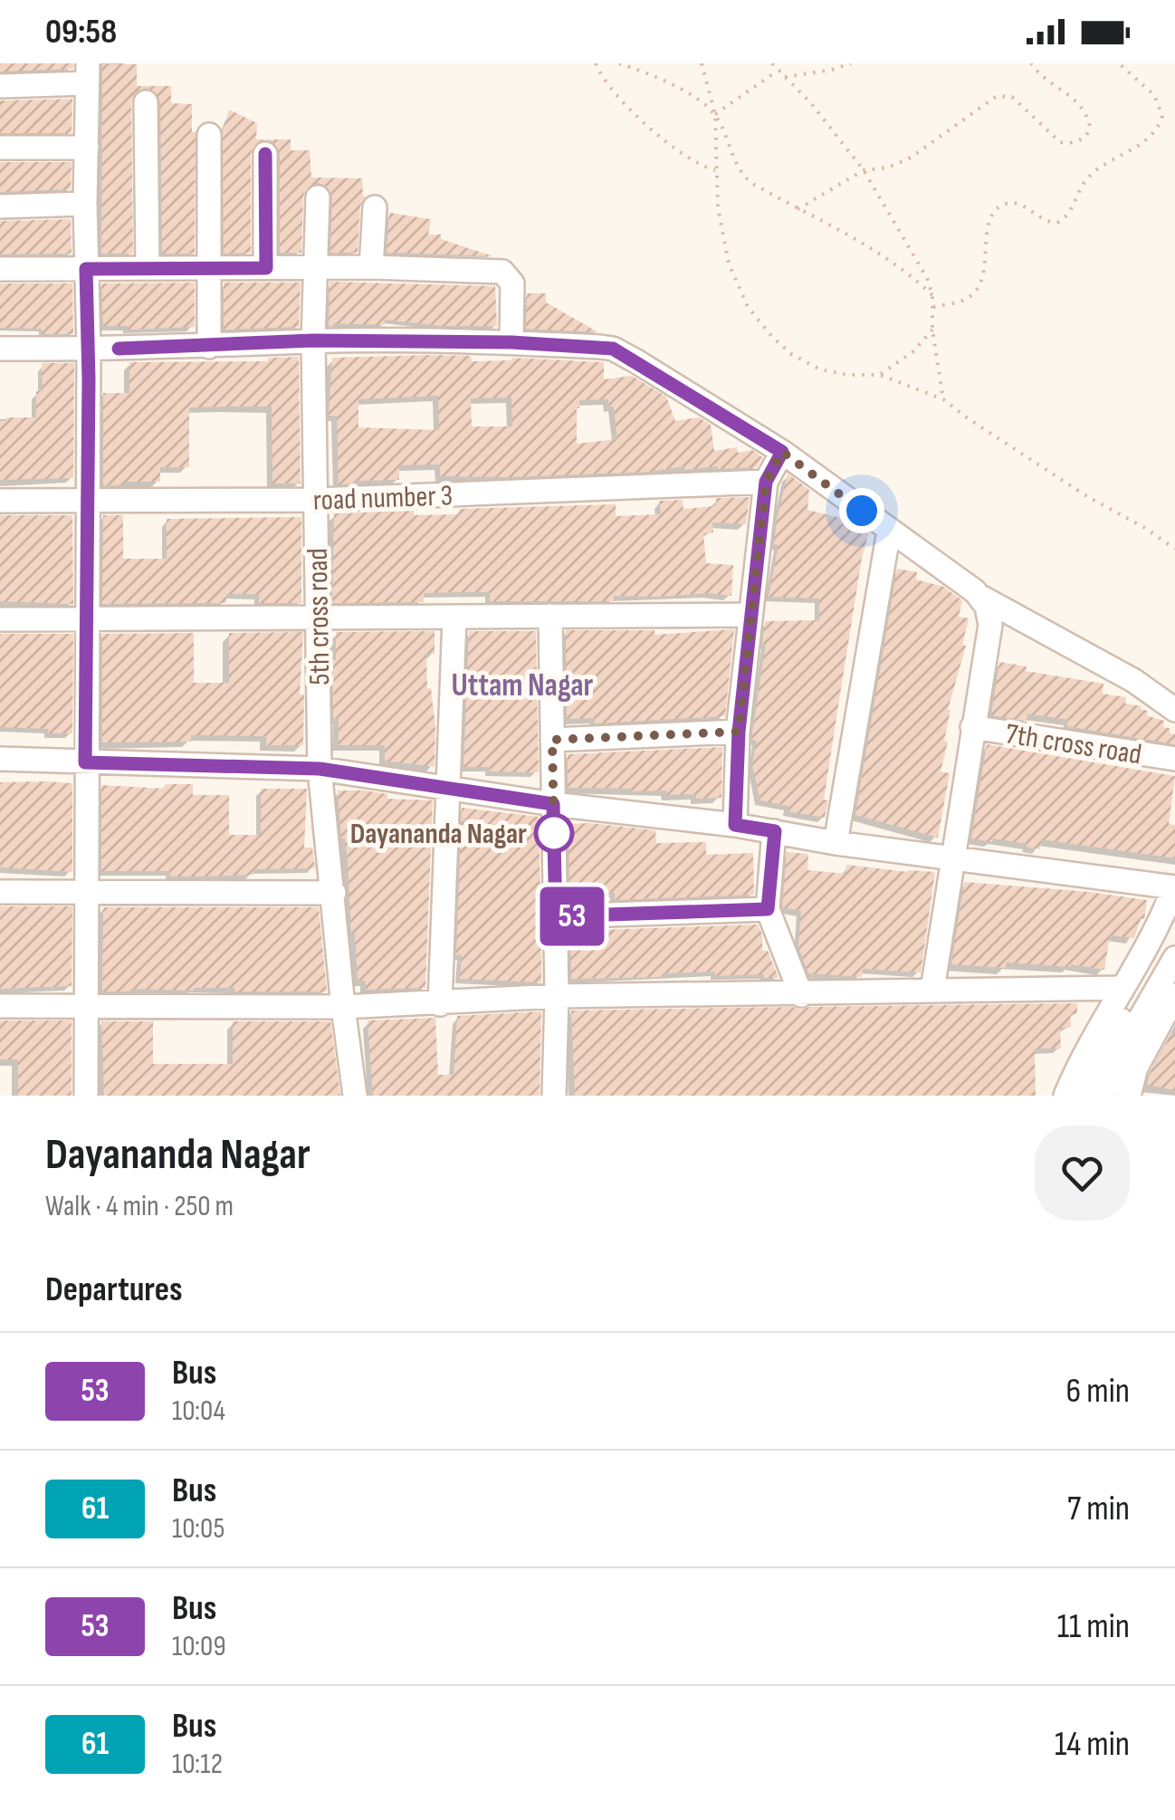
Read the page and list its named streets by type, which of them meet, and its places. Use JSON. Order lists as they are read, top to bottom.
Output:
{
  "streets": {
    "street": ["road number 3", "5th cross road", "7th cross road"]
  },
  "crossings": [
    ["road number 3", "5th cross road"]
  ],
  "districts": ["Uttam Nagar"],
  "places": ["Dayananda Nagar"],
  "lines": ["bus line 53"],
  "page": {
    "status": "09:58",
    "on_map": "53",
    "heading": [
      ["Dayananda Nagar", "Walk · 4 min · 250 m"],
      "Departures"
    ],
    "list": [
      {
        "mark": "53",
        "name": "Bus",
        "note": "10:04",
        "value": "6 min"
      },
      {
        "mark": "61",
        "name": "Bus",
        "note": "10:05",
        "value": "7 min"
      },
      {
        "mark": "53",
        "name": "Bus",
        "note": "10:09",
        "value": "11 min"
      },
      {
        "mark": "61",
        "name": "Bus",
        "note": "10:12",
        "value": "14 min"
      }
    ]
  }
}
